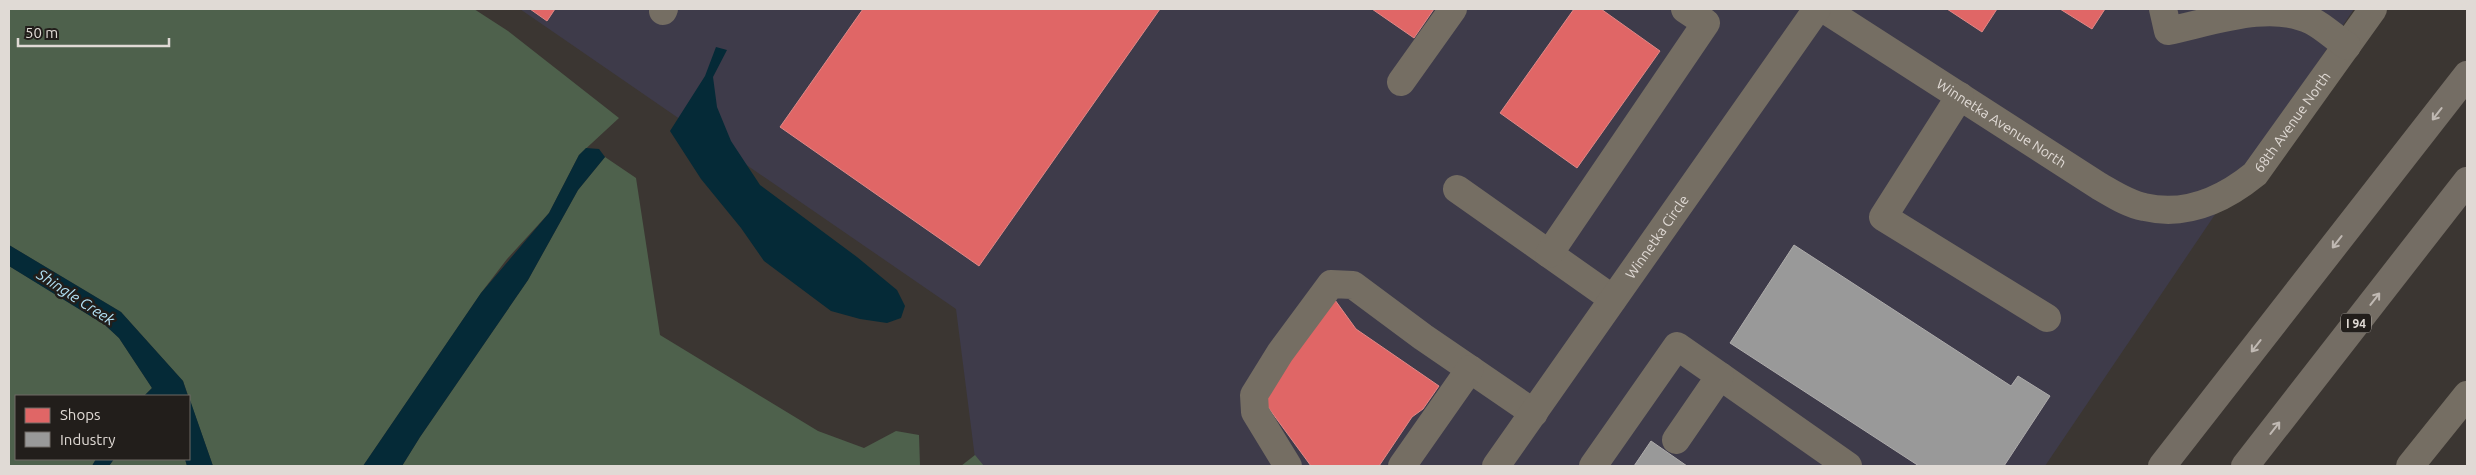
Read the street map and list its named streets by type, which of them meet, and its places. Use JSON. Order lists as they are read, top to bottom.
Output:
{
  "streets": {
    "highway": ["I 94"],
    "street": ["68th Avenue North", "Winnetka Avenue North", "Winnetka Circle"]
  },
  "crossings": [
    ["68th Avenue North", "Winnetka Avenue North"],
    ["Winnetka Avenue North", "Winnetka Circle"]
  ],
  "water": ["Shingle Creek"],
  "legend": ["Shops", "Industry"],
  "scale_bar": "50 m"
}
